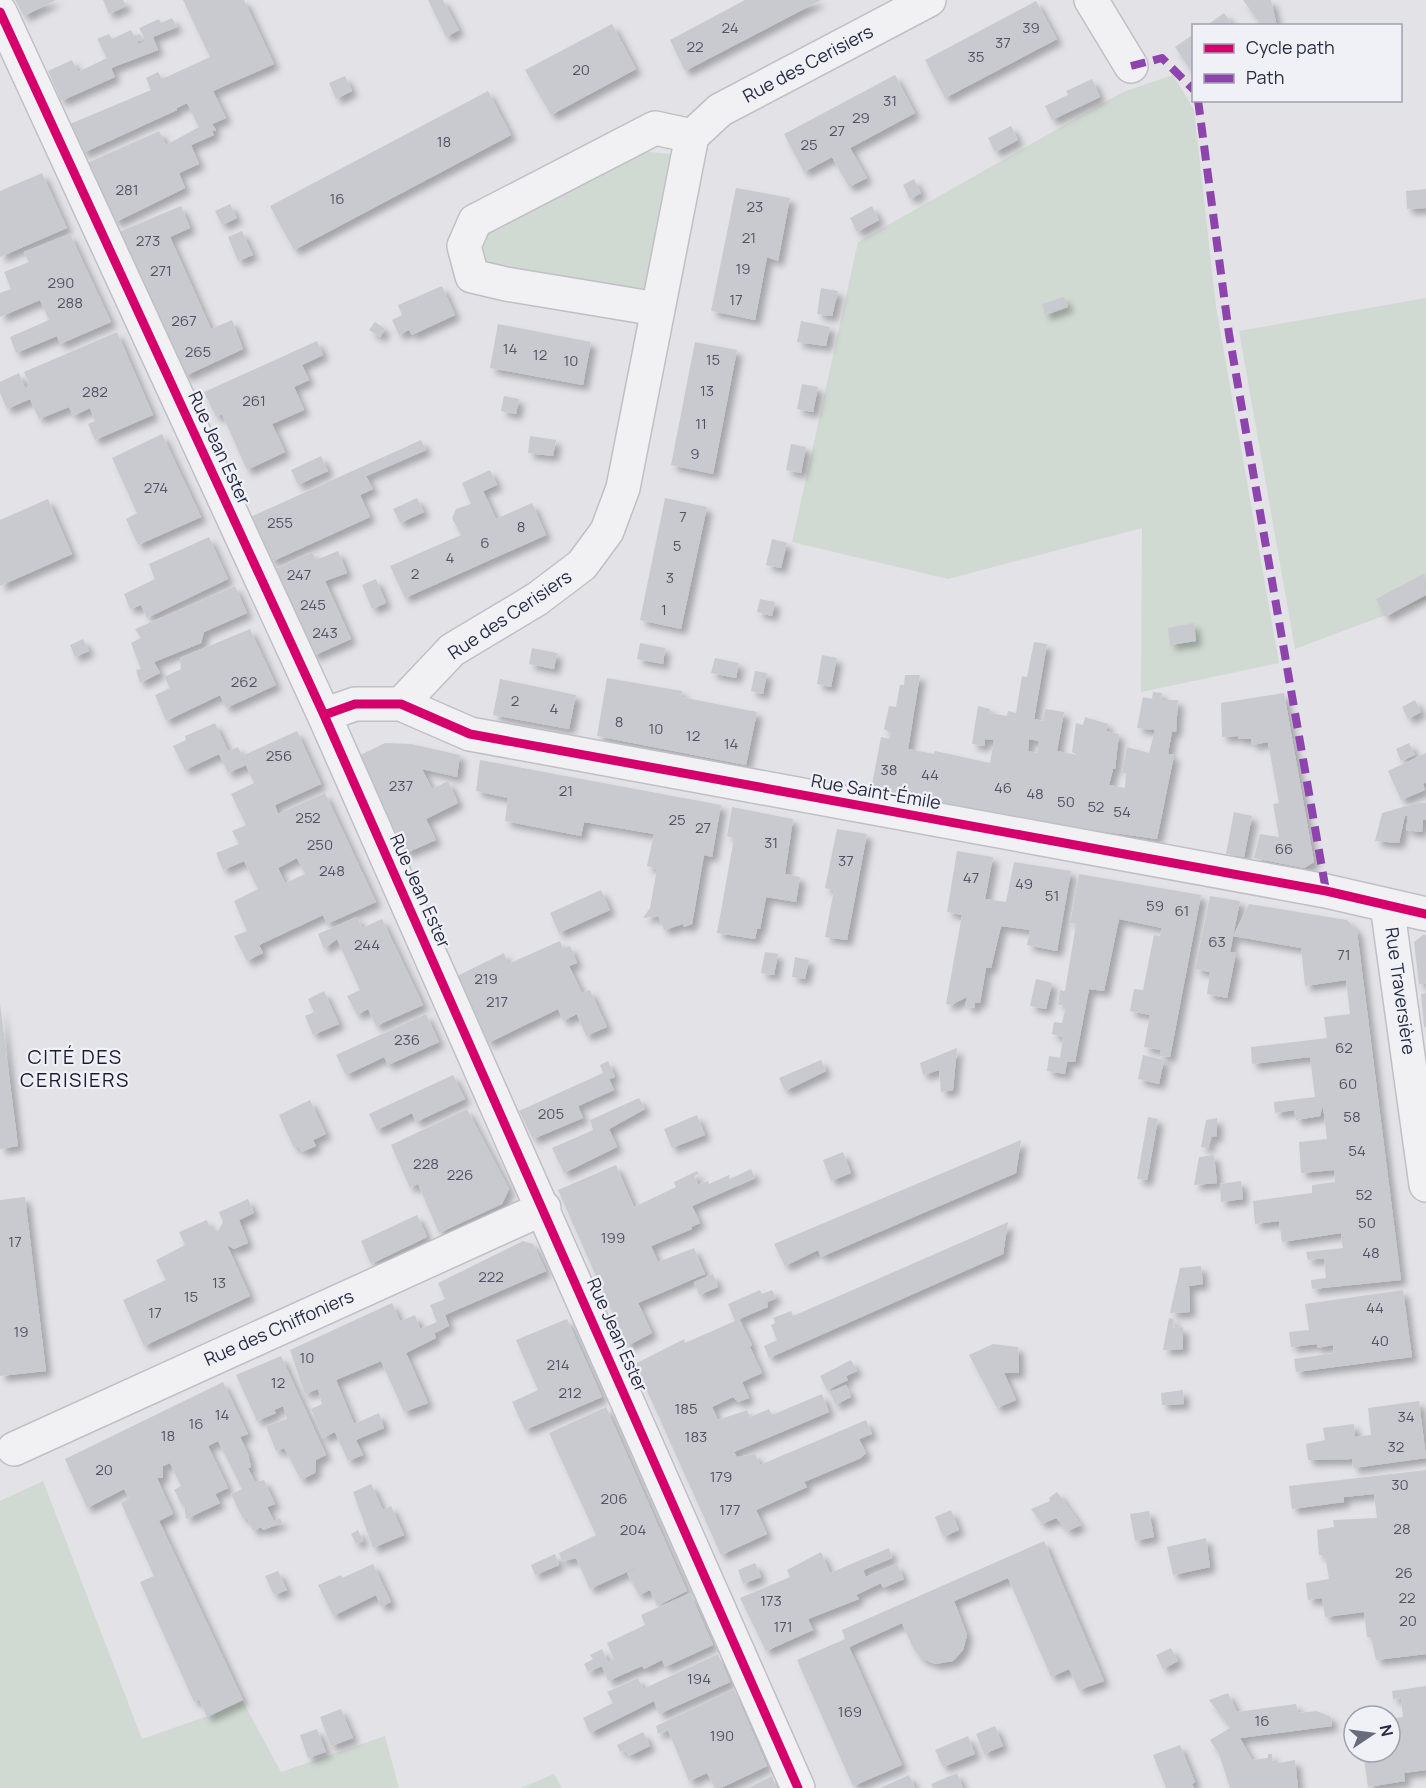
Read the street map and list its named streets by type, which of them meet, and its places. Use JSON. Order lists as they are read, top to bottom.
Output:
{
  "streets": {
    "street": [
      "Rue des Cerisiers",
      "Rue Jean Ester",
      "Rue Saint-Émile",
      "Rue Traversière",
      "Rue des Chiffoniers"
    ]
  },
  "crossings": [
    ["Rue des Cerisiers", "Rue Saint-Émile"],
    ["Rue Jean Ester", "Rue Saint-Émile"],
    ["Rue Jean Ester", "Rue des Chiffoniers"],
    ["Rue Saint-Émile", "Rue Traversière"]
  ],
  "districts": ["CITÉ DES CERISIERS"],
  "house_numbers": [
    "24",
    "39",
    "37",
    "22",
    "35",
    "20",
    "31",
    "29",
    "27",
    "18",
    "25",
    "281",
    "16",
    "23",
    "21",
    "273",
    "19",
    "271",
    "290",
    "17",
    "288",
    "267",
    "14",
    "265",
    "12",
    "15",
    "10",
    "13",
    "282",
    "261",
    "11",
    "9",
    "274",
    "7",
    "255",
    "8",
    "6",
    "5",
    "4",
    "2",
    "247",
    "3",
    "245",
    "1",
    "243",
    "262",
    "2",
    "4",
    "8",
    "10",
    "12",
    "14",
    "256",
    "38",
    "44",
    "237",
    "46",
    "21",
    "48",
    "50",
    "52",
    "54",
    "252",
    "25",
    "27",
    "31",
    "250",
    "66",
    "37",
    "248",
    "47",
    "49",
    "51",
    "59",
    "61",
    "63",
    "244",
    "71",
    "219",
    "217",
    "236",
    "62",
    "60",
    "205",
    "58",
    "54",
    "228",
    "226",
    "52",
    "50",
    "199",
    "17",
    "48",
    "222",
    "13",
    "15",
    "44",
    "17",
    "19",
    "40",
    "10",
    "214",
    "12",
    "212",
    "185",
    "14",
    "34",
    "16",
    "18",
    "183",
    "32",
    "20",
    "179",
    "30",
    "206",
    "177",
    "28",
    "204",
    "26",
    "22",
    "173",
    "20",
    "171",
    "194",
    "169",
    "16",
    "190"
  ],
  "legend": ["Cycle path", "Path"],
  "north": "right"
}
